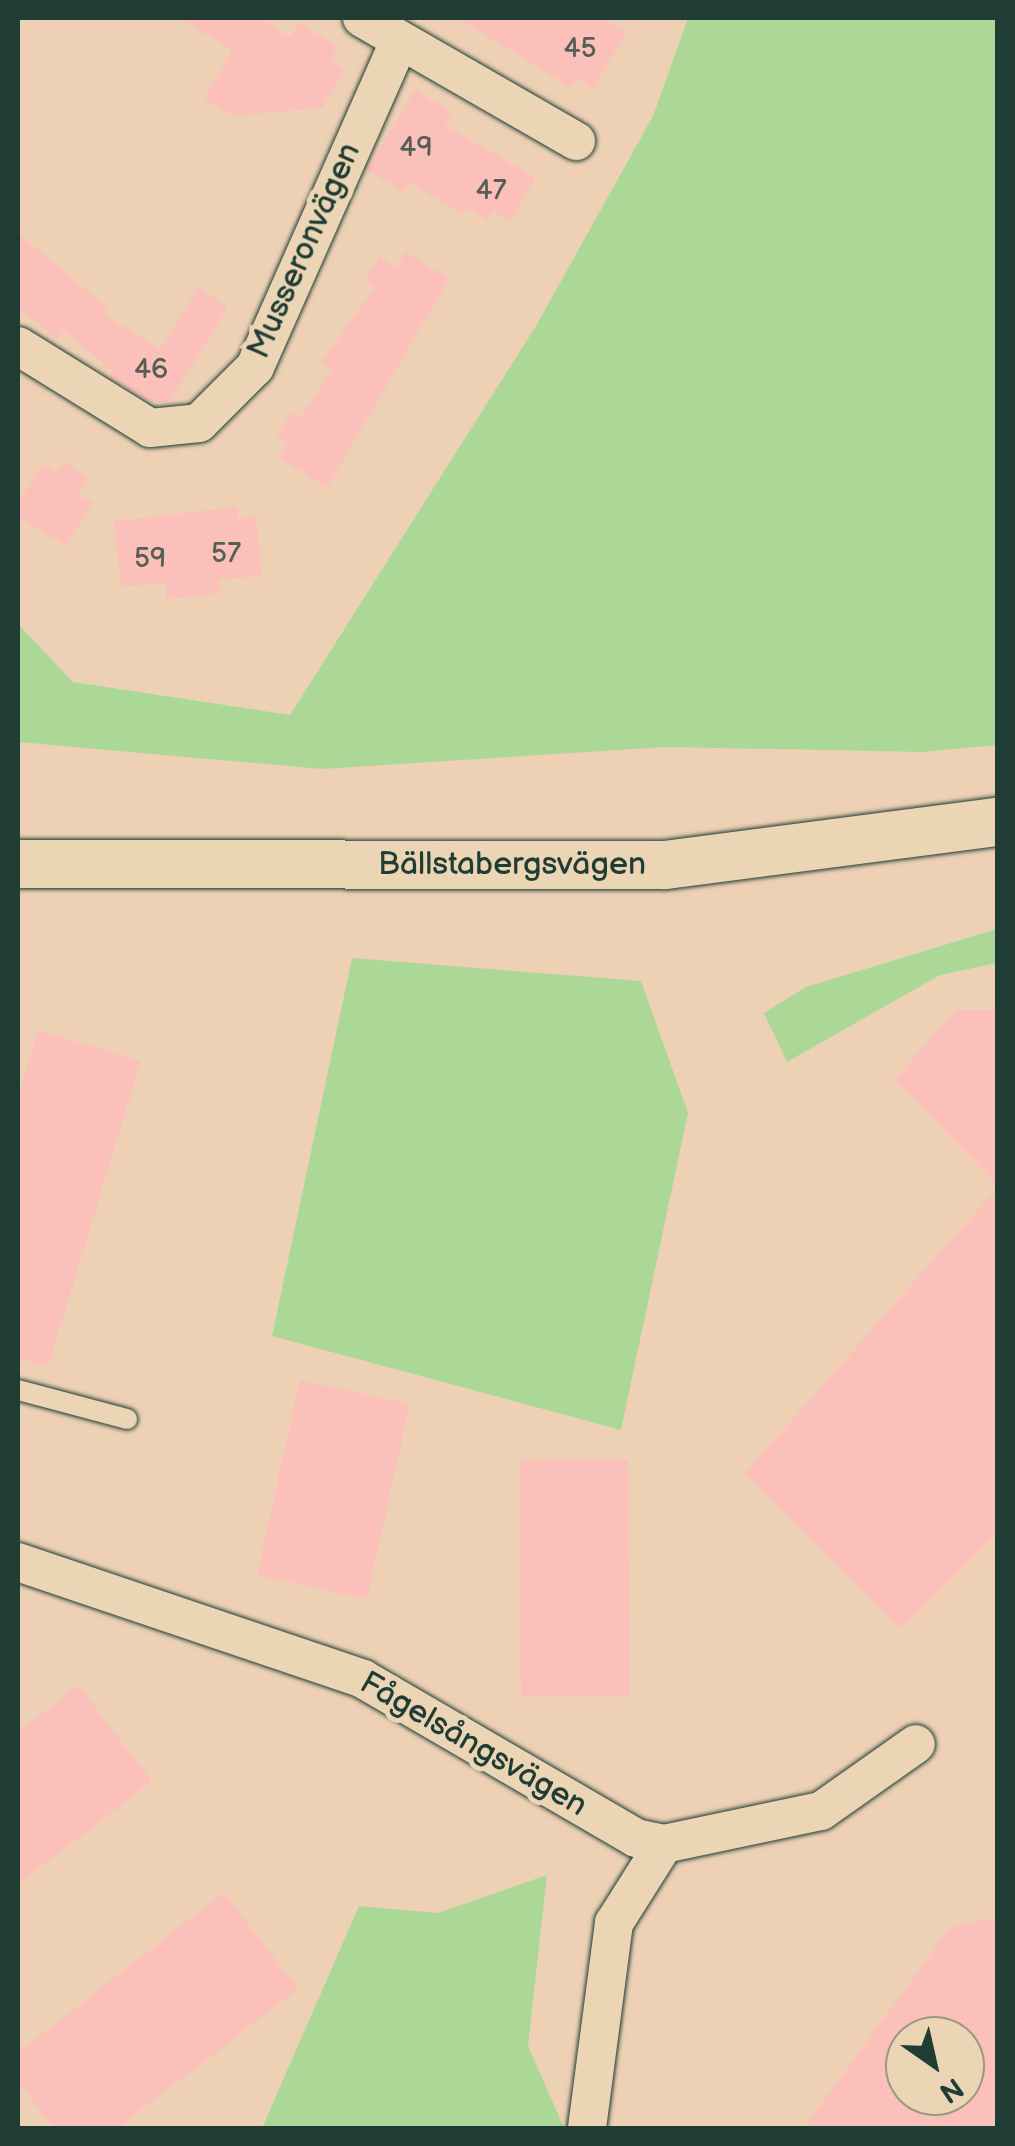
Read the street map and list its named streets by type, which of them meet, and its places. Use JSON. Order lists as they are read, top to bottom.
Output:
{
  "streets": {
    "street": ["Musseronvägen", "Bällstabergsvägen", "Fågelsångsvägen"]
  },
  "house_numbers": [
    "45",
    "49",
    "47",
    "46",
    "57",
    "59"
  ],
  "north": "bottom right"
}
